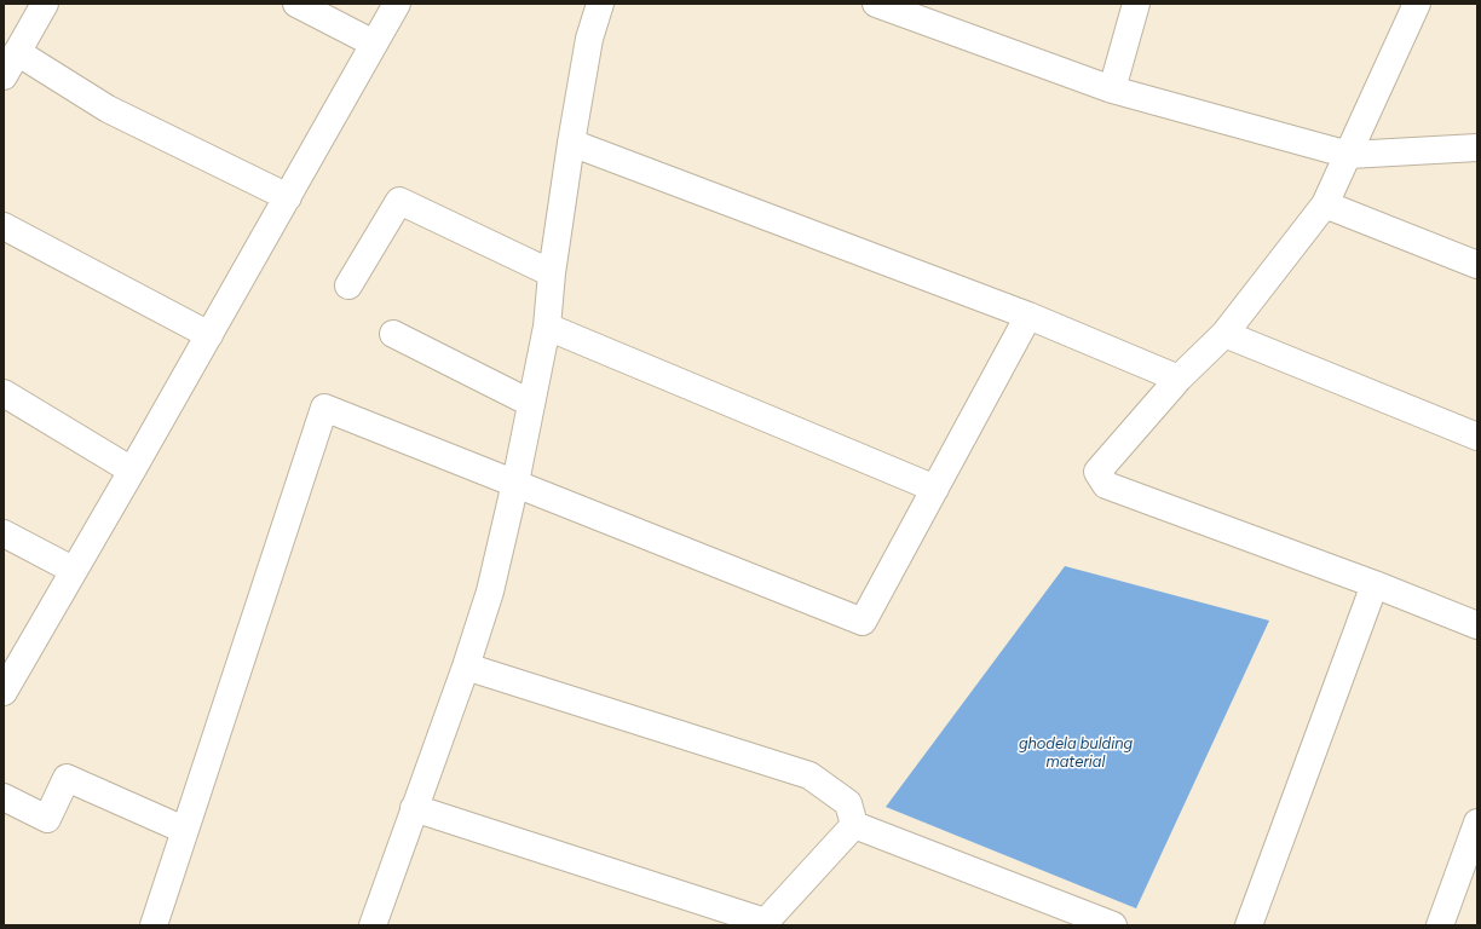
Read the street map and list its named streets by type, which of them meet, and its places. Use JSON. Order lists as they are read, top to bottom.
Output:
{
  "water": ["ghodela bulding material"]
}
